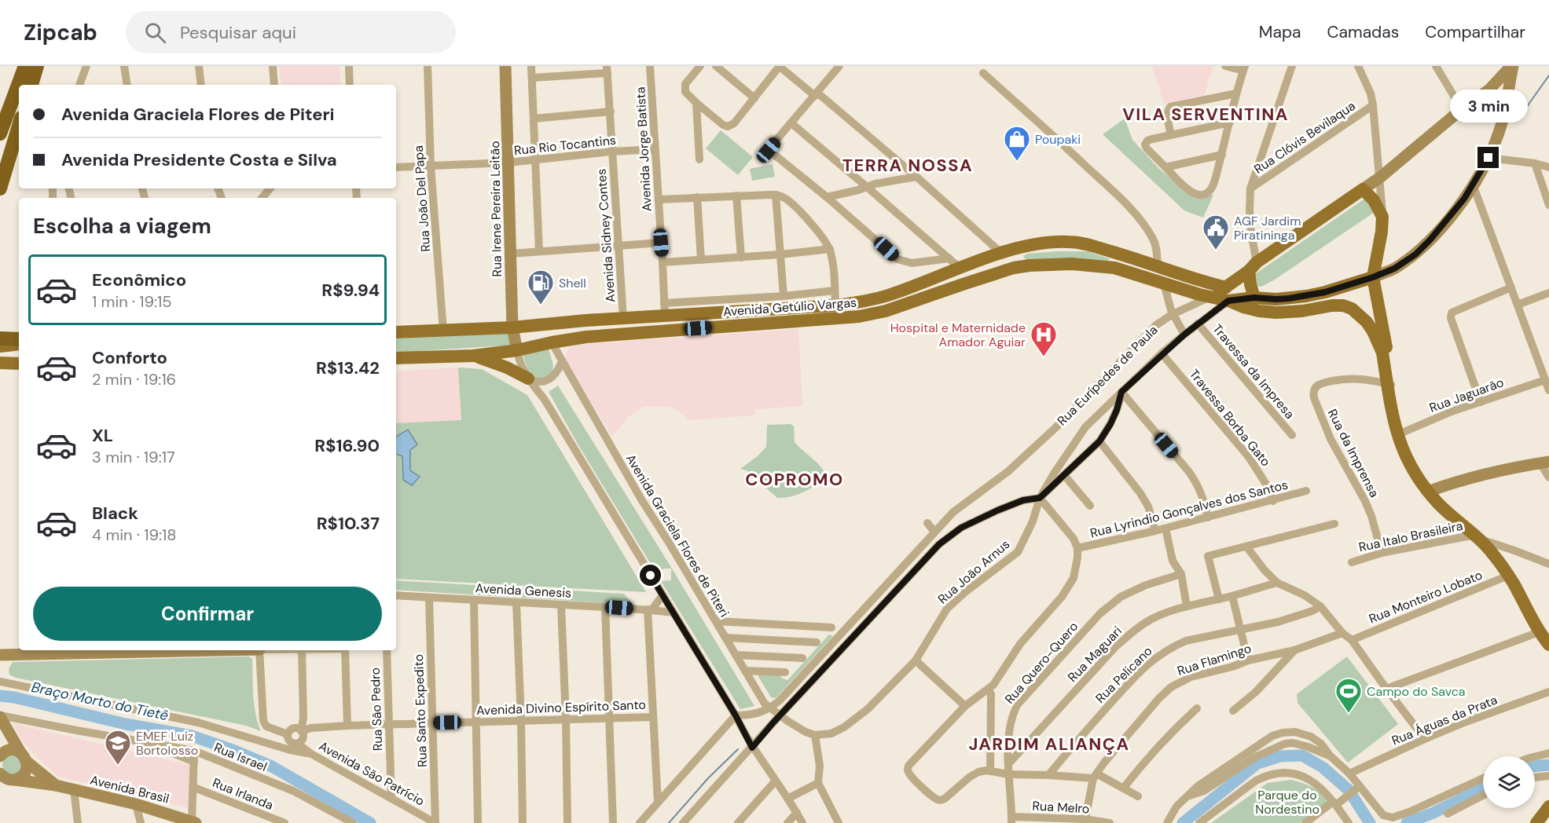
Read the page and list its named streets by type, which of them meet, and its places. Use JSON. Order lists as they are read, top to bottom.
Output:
{
  "streets": {
    "main road": ["Avenida Getúlio Vargas", "Rua Eurípedes de Paula"],
    "street": [
      "Rua Clóvis Bevilaqua",
      "Rua Rio Tocantins",
      "Avenida Jorge Batista",
      "Rua João Del Papa",
      "Rua Irene Pereira Leitão",
      "Avenida Sidney Contes",
      "Travessa da Impresa",
      "Rua Jaguarão",
      "Travessa Borba Gato",
      "Rua da Imprensa",
      "Rua Lyrindio Gonçalves dos Santos",
      "Avenida Graciela Flores de Piteri",
      "Rua Italo Brasileira",
      "Rua João Arnus",
      "Avenida Genesis",
      "Rua Monteiro Lobato",
      "Rua Maguari",
      "Rua Flamingo",
      "Rua Quero-Quero",
      "Rua Pelicano",
      "Avenida Divino Espírito Santo",
      "Rua São Pedro",
      "Rua Santo Expedito",
      "Rua Águas da Prata",
      "Rua Israel",
      "Avenida São Patrício",
      "Avenida Brasil",
      "Rua Irlanda",
      "Rua Melro"
    ]
  },
  "crossings": [
    ["Rua Rio Tocantins", "Avenida Jorge Batista"],
    ["Rua Rio Tocantins", "Rua João Del Papa"],
    ["Rua Rio Tocantins", "Rua Irene Pereira Leitão"],
    ["Rua Rio Tocantins", "Avenida Sidney Contes"],
    ["Avenida Jorge Batista", "Avenida Getúlio Vargas"],
    ["Rua João Del Papa", "Avenida Getúlio Vargas"],
    ["Rua Irene Pereira Leitão", "Avenida Getúlio Vargas"],
    ["Rua Irene Pereira Leitão", "Avenida Graciela Flores de Piteri"],
    ["Avenida Sidney Contes", "Avenida Getúlio Vargas"],
    ["Avenida Getúlio Vargas", "Rua Eurípedes de Paula"],
    ["Avenida Getúlio Vargas", "Rua da Imprensa"],
    ["Avenida Getúlio Vargas", "Avenida Graciela Flores de Piteri"],
    ["Avenida Getúlio Vargas", "Rua João Arnus"],
    ["Travessa da Impresa", "Rua João Arnus"],
    ["Rua Eurípedes de Paula", "Avenida Graciela Flores de Piteri"],
    ["Rua Eurípedes de Paula", "Rua João Arnus"],
    ["Travessa Borba Gato", "Rua Lyrindio Gonçalves dos Santos"],
    ["Travessa Borba Gato", "Rua João Arnus"],
    ["Rua da Imprensa", "Rua Italo Brasileira"],
    ["Avenida Genesis", "Rua Santo Expedito"],
    ["Rua Maguari", "Rua Quero-Quero"],
    ["Rua Flamingo", "Rua Melro"],
    ["Rua Quero-Quero", "Rua Melro"],
    ["Avenida Divino Espírito Santo", "Rua São Pedro"],
    ["Avenida Divino Espírito Santo", "Rua Santo Expedito"],
    ["Avenida Divino Espírito Santo", "Avenida São Patrício"],
    ["Rua São Pedro", "Avenida São Patrício"],
    ["Rua Santo Expedito", "Avenida São Patrício"]
  ],
  "districts": [
    "VILA SERVENTINA",
    "TERRA NOSSA",
    "COPROMO",
    "JARDIM ALIANÇA"
  ],
  "water": ["Braço Morto do Tietê"],
  "parks": ["Parque do Nordestino"],
  "places": {
    "shop": ["Poupaki"],
    "public building": ["AGF Jardim Piratininga"],
    "fuel station": ["Shell"],
    "hospital": ["Hospital e Maternidade Amador Aguiar"],
    "sports": ["Campo do Savca"],
    "school or university": ["EMEF Luiz Bortolosso"]
  },
  "page": {
    "header": "Zipcab",
    "search": "Pesquisar aqui",
    "nav": ["Mapa", "Camadas", "Compartilhar"],
    "banner": ["Avenida Graciela Flores de Piteri", "Avenida Presidente Costa e Silva"],
    "bubble": "3 min",
    "heading": "Escolha a viagem",
    "list": [
      {
        "name": "Econômico",
        "note": "1 min · 19:15",
        "value": "R$9.94"
      },
      {
        "name": "Conforto",
        "note": "2 min · 19:16",
        "value": "R$13.42"
      },
      {
        "name": "XL",
        "note": "3 min · 19:17",
        "value": "R$16.90"
      },
      {
        "name": "Black",
        "note": "4 min · 19:18",
        "value": "R$10.37"
      }
    ],
    "buttons": "Confirmar"
  }
}
